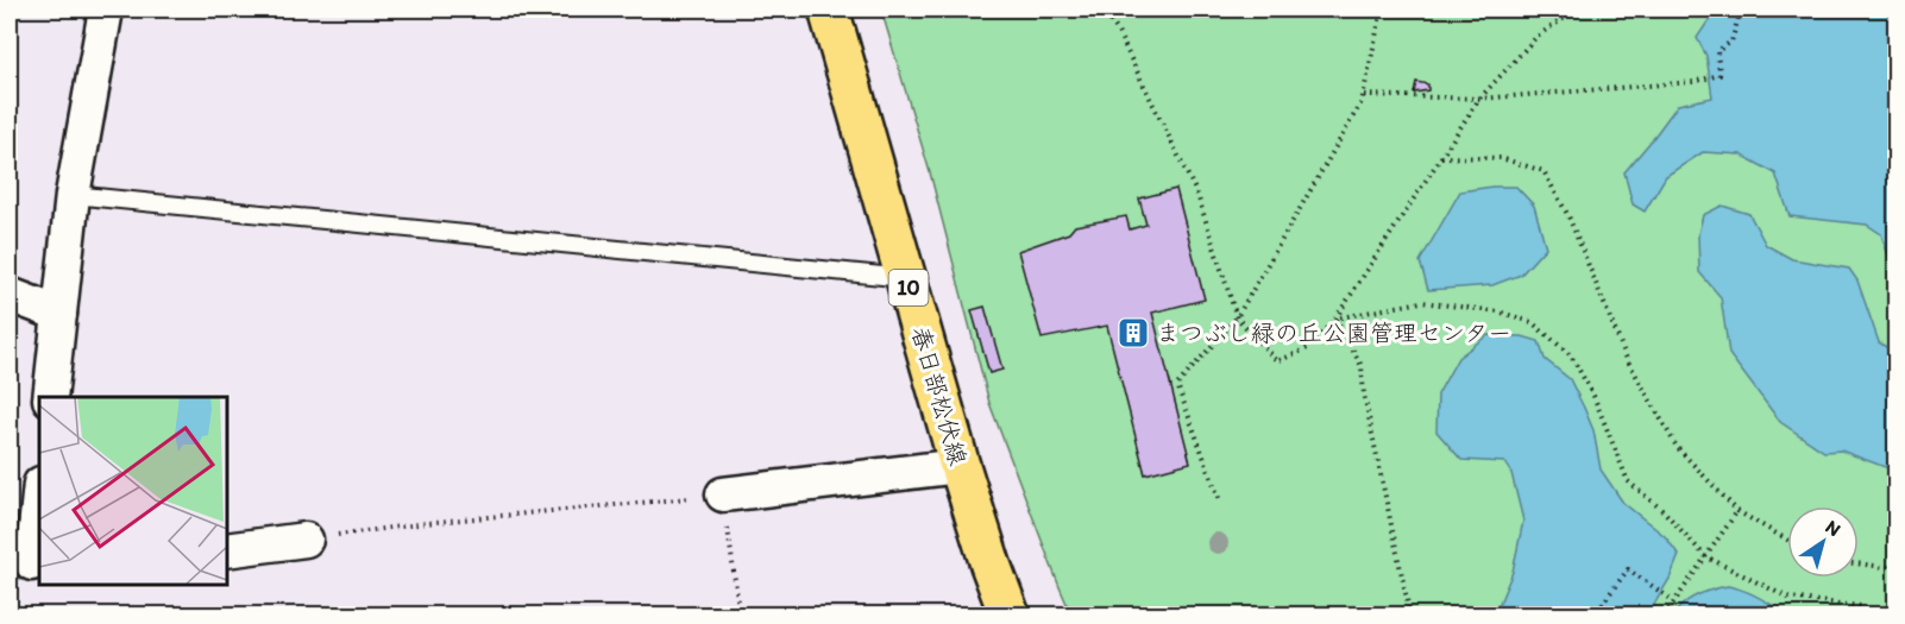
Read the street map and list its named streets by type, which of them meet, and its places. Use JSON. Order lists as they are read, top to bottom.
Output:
{
  "streets": {
    "main road": ["10", "春日部松伏線"]
  },
  "places": {
    "building": ["まつぶし緑の丘公園管理センター"]
  },
  "north": "top right"
}
